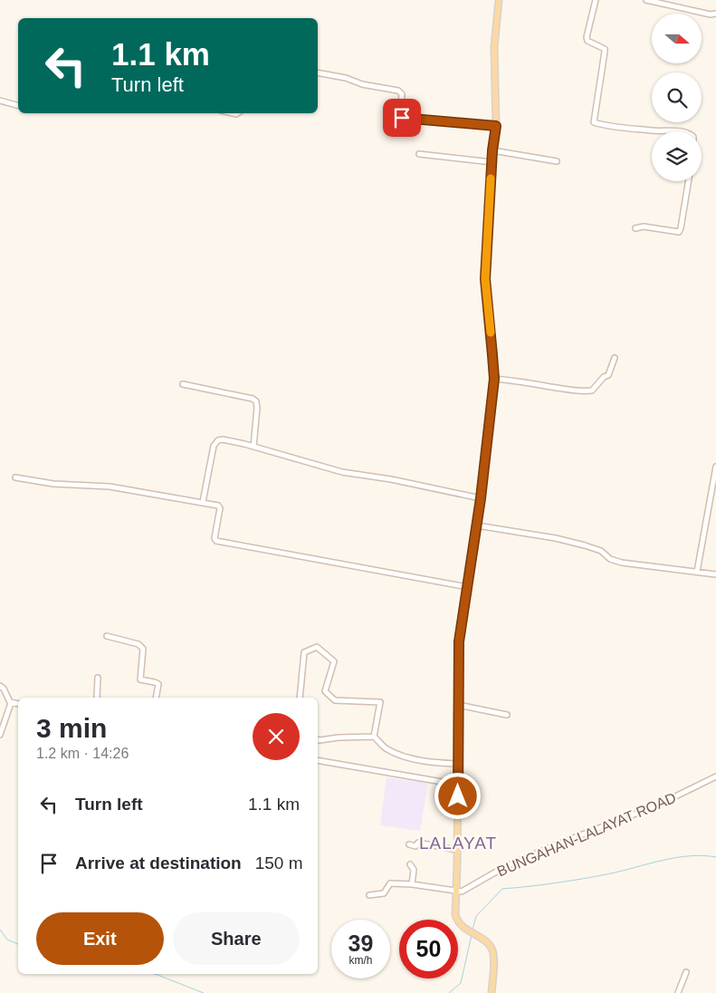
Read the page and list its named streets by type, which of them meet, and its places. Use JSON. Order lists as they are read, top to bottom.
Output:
{
  "streets": {
    "street": ["BUNGAHAN-LALAYAT ROAD"]
  },
  "districts": ["LALAYAT"],
  "north": "right",
  "page": {
    "turn": ["1.1 km", "Turn left"],
    "heading": ["3 min", "1.2 km · 14:26"],
    "list": [
      {
        "name": "Turn left",
        "value": "1.1 km"
      },
      {
        "name": "Arrive at destination",
        "value": "150 m"
      }
    ],
    "buttons": ["Exit", "Share"],
    "speed": "39 km/h",
    "limit": "50"
  }
}
